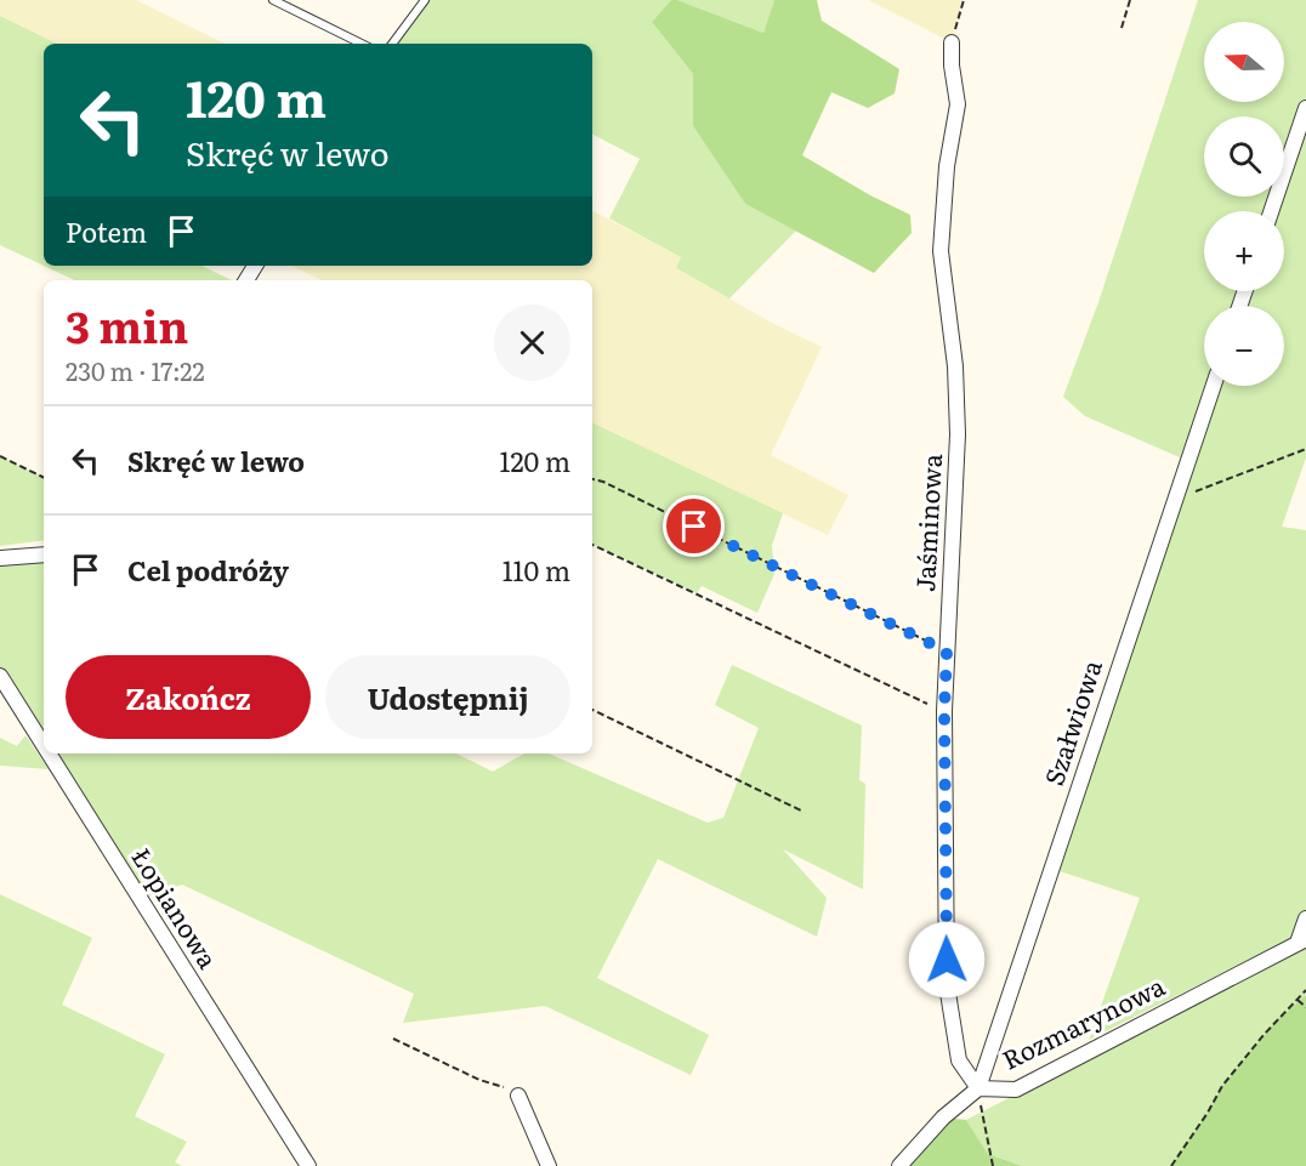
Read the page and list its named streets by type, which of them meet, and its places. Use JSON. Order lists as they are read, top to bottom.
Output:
{
  "streets": {
    "street": [
      "Jaśminowa",
      "Szałwiowa",
      "Łopianowa",
      "Rozmarynowa"
    ]
  },
  "crossings": [
    ["Jaśminowa", "Szałwiowa"],
    ["Jaśminowa", "Rozmarynowa"],
    ["Szałwiowa", "Rozmarynowa"]
  ],
  "north": "left",
  "page": {
    "map_buttons": ["+", "−"],
    "turn": ["120 m", "Skręć w lewo"],
    "then": "Potem",
    "heading": ["3 min", "230 m · 17:22"],
    "list": [
      {
        "name": "Skręć w lewo",
        "value": "120 m"
      },
      {
        "name": "Cel podróży",
        "value": "110 m"
      }
    ],
    "buttons": ["Zakończ", "Udostępnij"]
  }
}
